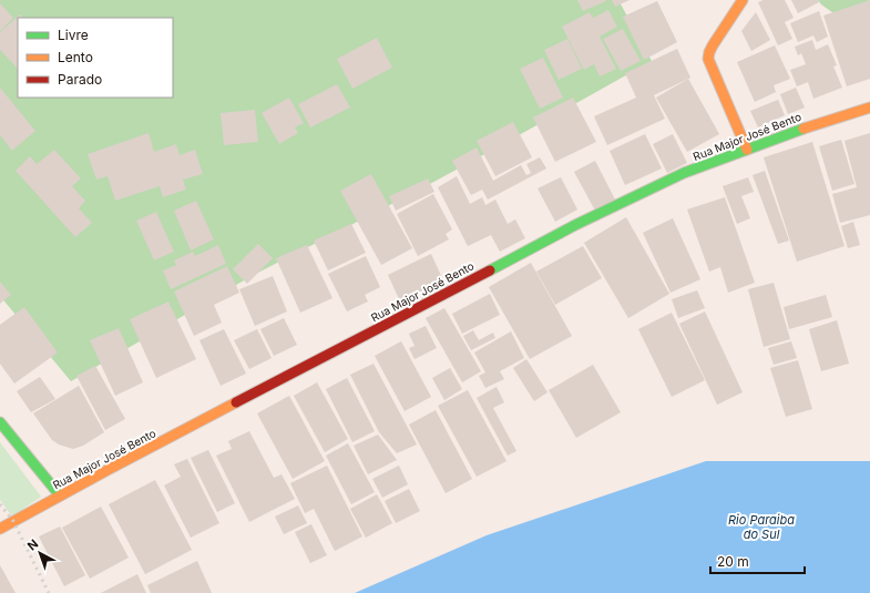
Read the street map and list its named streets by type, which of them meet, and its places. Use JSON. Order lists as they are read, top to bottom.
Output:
{
  "streets": {
    "street": ["Rua Major José Bento"]
  },
  "water": ["Rio Paraiba do Sul"],
  "legend": ["Livre", "Lento", "Parado"],
  "scale_bar": "20 m",
  "north": "top left"
}
